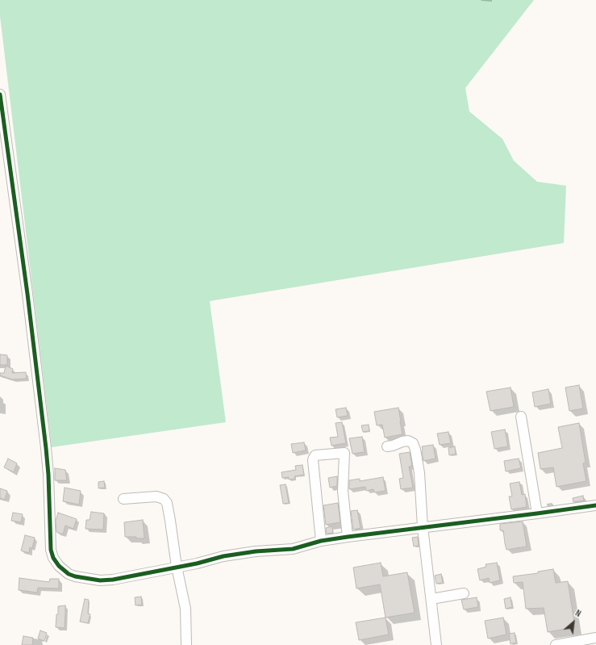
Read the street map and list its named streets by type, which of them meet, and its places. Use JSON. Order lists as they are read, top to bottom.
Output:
{
  "north": "top right"
}
